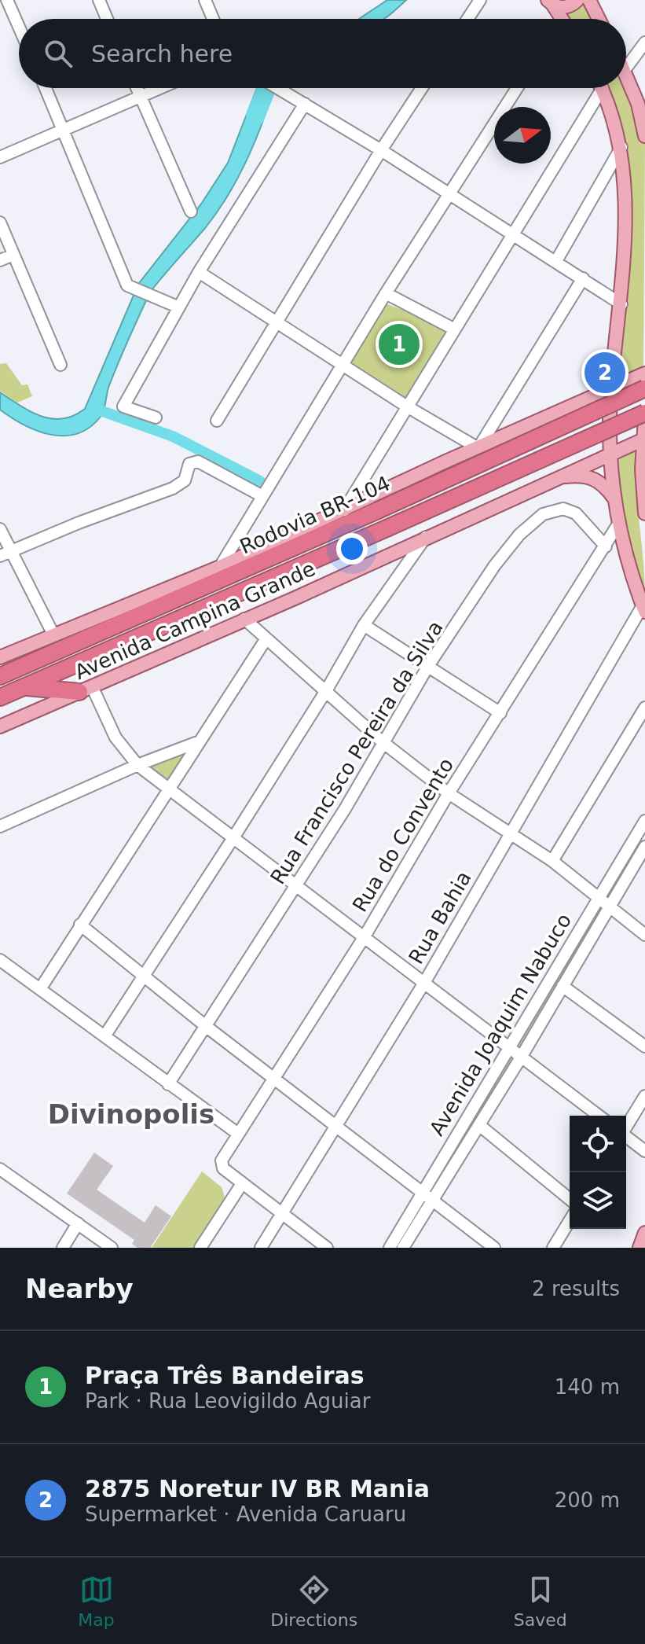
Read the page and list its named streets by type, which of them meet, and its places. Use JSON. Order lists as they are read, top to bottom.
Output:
{
  "streets": {
    "highway": ["Rodovia BR-104"],
    "main road": ["Avenida Campina Grande"],
    "street": [
      "Rua Francisco Pereira da Silva",
      "Rua do Convento",
      "Rua Bahia",
      "Avenida Joaquim Nabuco"
    ]
  },
  "crossings": [
    ["Rua Francisco Pereira da Silva", "Rua do Convento"]
  ],
  "districts": ["Divinopolis"],
  "north": "right",
  "page": {
    "search": "Search here",
    "pins": ["1", "2"],
    "heading": ["Nearby", "2 results"],
    "list": [
      {
        "mark": "1",
        "name": "Praça Três Bandeiras",
        "note": "Park · Rua Leovigildo Aguiar",
        "value": "140 m"
      },
      {
        "mark": "2",
        "name": "2875 Noretur IV BR Mania",
        "note": "Supermarket · Avenida Caruaru",
        "value": "200 m"
      }
    ],
    "nav": ["Map", "Directions", "Saved"]
  }
}
